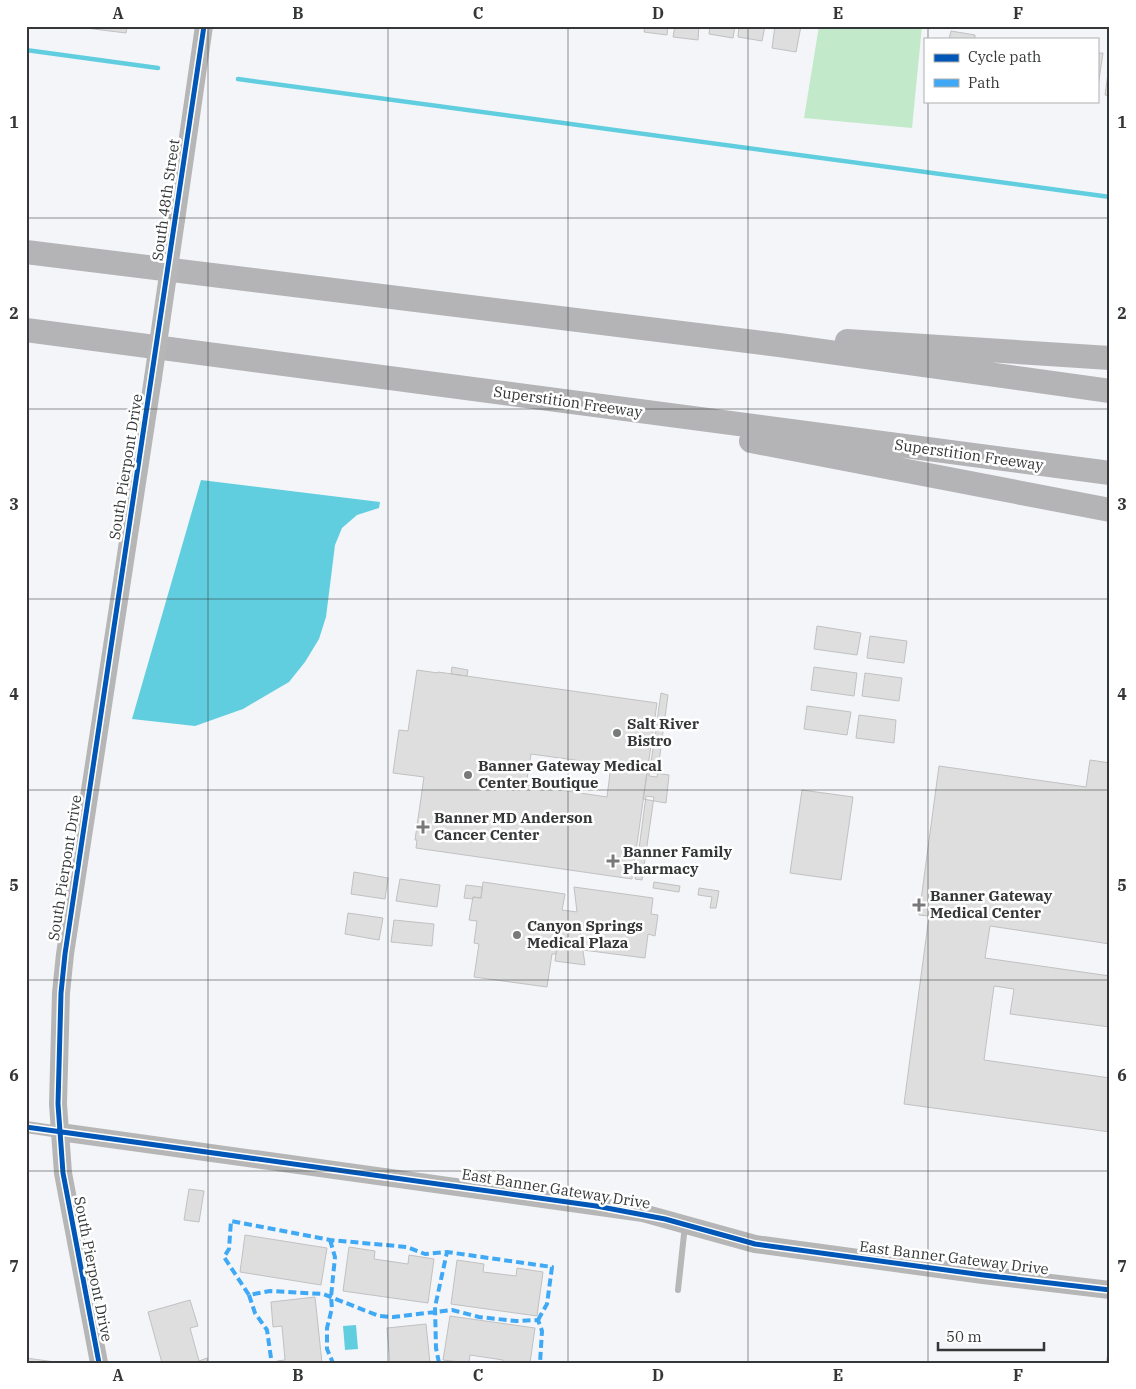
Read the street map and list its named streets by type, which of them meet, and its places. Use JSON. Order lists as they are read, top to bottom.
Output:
{
  "streets": {
    "highway": ["Superstition Freeway"],
    "street": ["South 48th Street", "South Pierpont Drive", "East Banner Gateway Drive"]
  },
  "crossings": [
    ["South 48th Street", "South Pierpont Drive"],
    ["South Pierpont Drive", "East Banner Gateway Drive"]
  ],
  "places": {
    "other": ["Salt River Bistro", "Banner Gateway Medical Center Boutique", "Canyon Springs Medical Plaza"],
    "health": ["Banner MD Anderson Cancer Center", "Banner Family Pharmacy", "Banner Gateway Medical Center"]
  },
  "legend": ["Cycle path", "Path"],
  "scale_bar": "50 m",
  "grid": {
    "columns": [
      "A",
      "B",
      "C",
      "D",
      "E",
      "F"
    ],
    "rows": [
      "1",
      "2",
      "3",
      "4",
      "5",
      "6",
      "7"
    ]
  }
}
